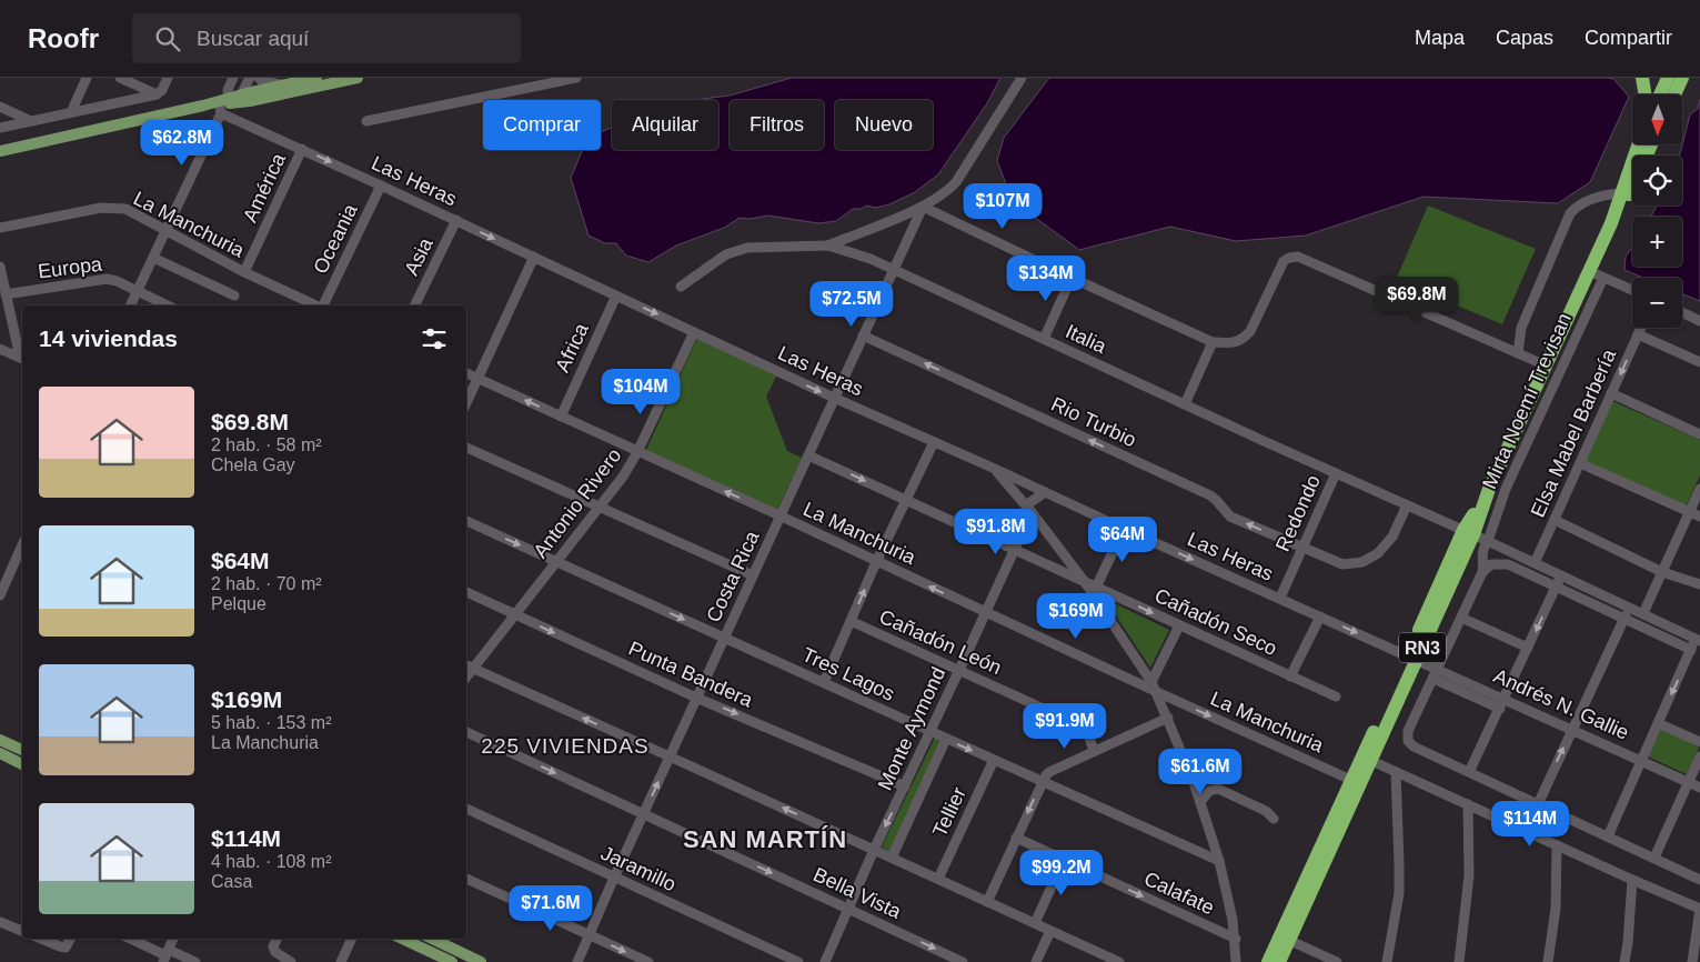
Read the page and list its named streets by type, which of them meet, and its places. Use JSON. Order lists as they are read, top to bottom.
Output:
{
  "streets": {
    "highway": ["RN3"],
    "street": [
      "Las Heras",
      "América",
      "La Manchuria",
      "Oceania",
      "Asia",
      "Europa",
      "Italia",
      "Africa",
      "Mirta Noemí Trevisan",
      "Rio Turbio",
      "Elsa Mabel Barbería",
      "Antonio Rivero",
      "Redondo",
      "Costa Rica",
      "Cañadón Seco",
      "Cañadón León",
      "Punta Bandera",
      "Tres Lagos",
      "Andrés N. Gallie",
      "Monte Aymond",
      "Tellier",
      "Jaramillo",
      "Bella Vista",
      "Calafate"
    ]
  },
  "crossings": [
    ["Las Heras", "América"],
    ["Las Heras", "Oceania"],
    ["Las Heras", "Asia"],
    ["Las Heras", "Africa"],
    ["Las Heras", "Antonio Rivero"],
    ["Las Heras", "Redondo"],
    ["Las Heras", "Costa Rica"],
    ["Las Heras", "RN3"],
    ["Las Heras", "Andrés N. Gallie"],
    ["América", "La Manchuria"],
    ["La Manchuria", "Africa"],
    ["La Manchuria", "Antonio Rivero"],
    ["La Manchuria", "Costa Rica"],
    ["La Manchuria", "Monte Aymond"],
    ["Italia", "Mirta Noemí Trevisan"],
    ["Italia", "Rio Turbio"],
    ["Italia", "Elsa Mabel Barbería"],
    ["Italia", "Redondo"],
    ["Italia", "Costa Rica"],
    ["Italia", "RN3"],
    ["Rio Turbio", "Redondo"],
    ["Rio Turbio", "Costa Rica"],
    ["Antonio Rivero", "Punta Bandera"],
    ["Antonio Rivero", "Tres Lagos"],
    ["Costa Rica", "Cañadón Seco"],
    ["Costa Rica", "Punta Bandera"],
    ["Costa Rica", "Tres Lagos"],
    ["Costa Rica", "Jaramillo"],
    ["Costa Rica", "Bella Vista"],
    ["Cañadón Seco", "Monte Aymond"],
    ["Cañadón León", "Monte Aymond"],
    ["RN3", "Andrés N. Gallie"],
    ["Punta Bandera", "Monte Aymond"],
    ["Tres Lagos", "Monte Aymond"],
    ["Tres Lagos", "Tellier"],
    ["Monte Aymond", "Bella Vista"]
  ],
  "one_way": ["Las Heras", "Rio Turbio"],
  "districts": ["225 VIVIENDAS", "SAN MARTÍN"],
  "north": "bottom",
  "page": {
    "header": "Roofr",
    "search": "Buscar aquí",
    "nav": ["Mapa", "Capas", "Compartir"],
    "map_buttons": ["+", "−"],
    "chip": [
      "Comprar",
      "Alquilar",
      "Filtros",
      "Nuevo"
    ],
    "price": [
      "$62.8M",
      "$107M",
      "$134M",
      "$69.8M",
      "$72.5M",
      "$104M",
      "$91.8M",
      "$64M",
      "$169M",
      "$91.9M",
      "$61.6M",
      "$114M",
      "$99.2M",
      "$71.6M"
    ],
    "heading": "14 viviendas",
    "list": [
      {
        "name": "$69.8M",
        "note": "2 hab. · 58 m² · Chela Gay"
      },
      {
        "name": "$64M",
        "note": "2 hab. · 70 m² · Pelque"
      },
      {
        "name": "$169M",
        "note": "5 hab. · 153 m² · La Manchuria"
      },
      {
        "name": "$114M",
        "note": "4 hab. · 108 m² · Casa"
      }
    ]
  }
}
